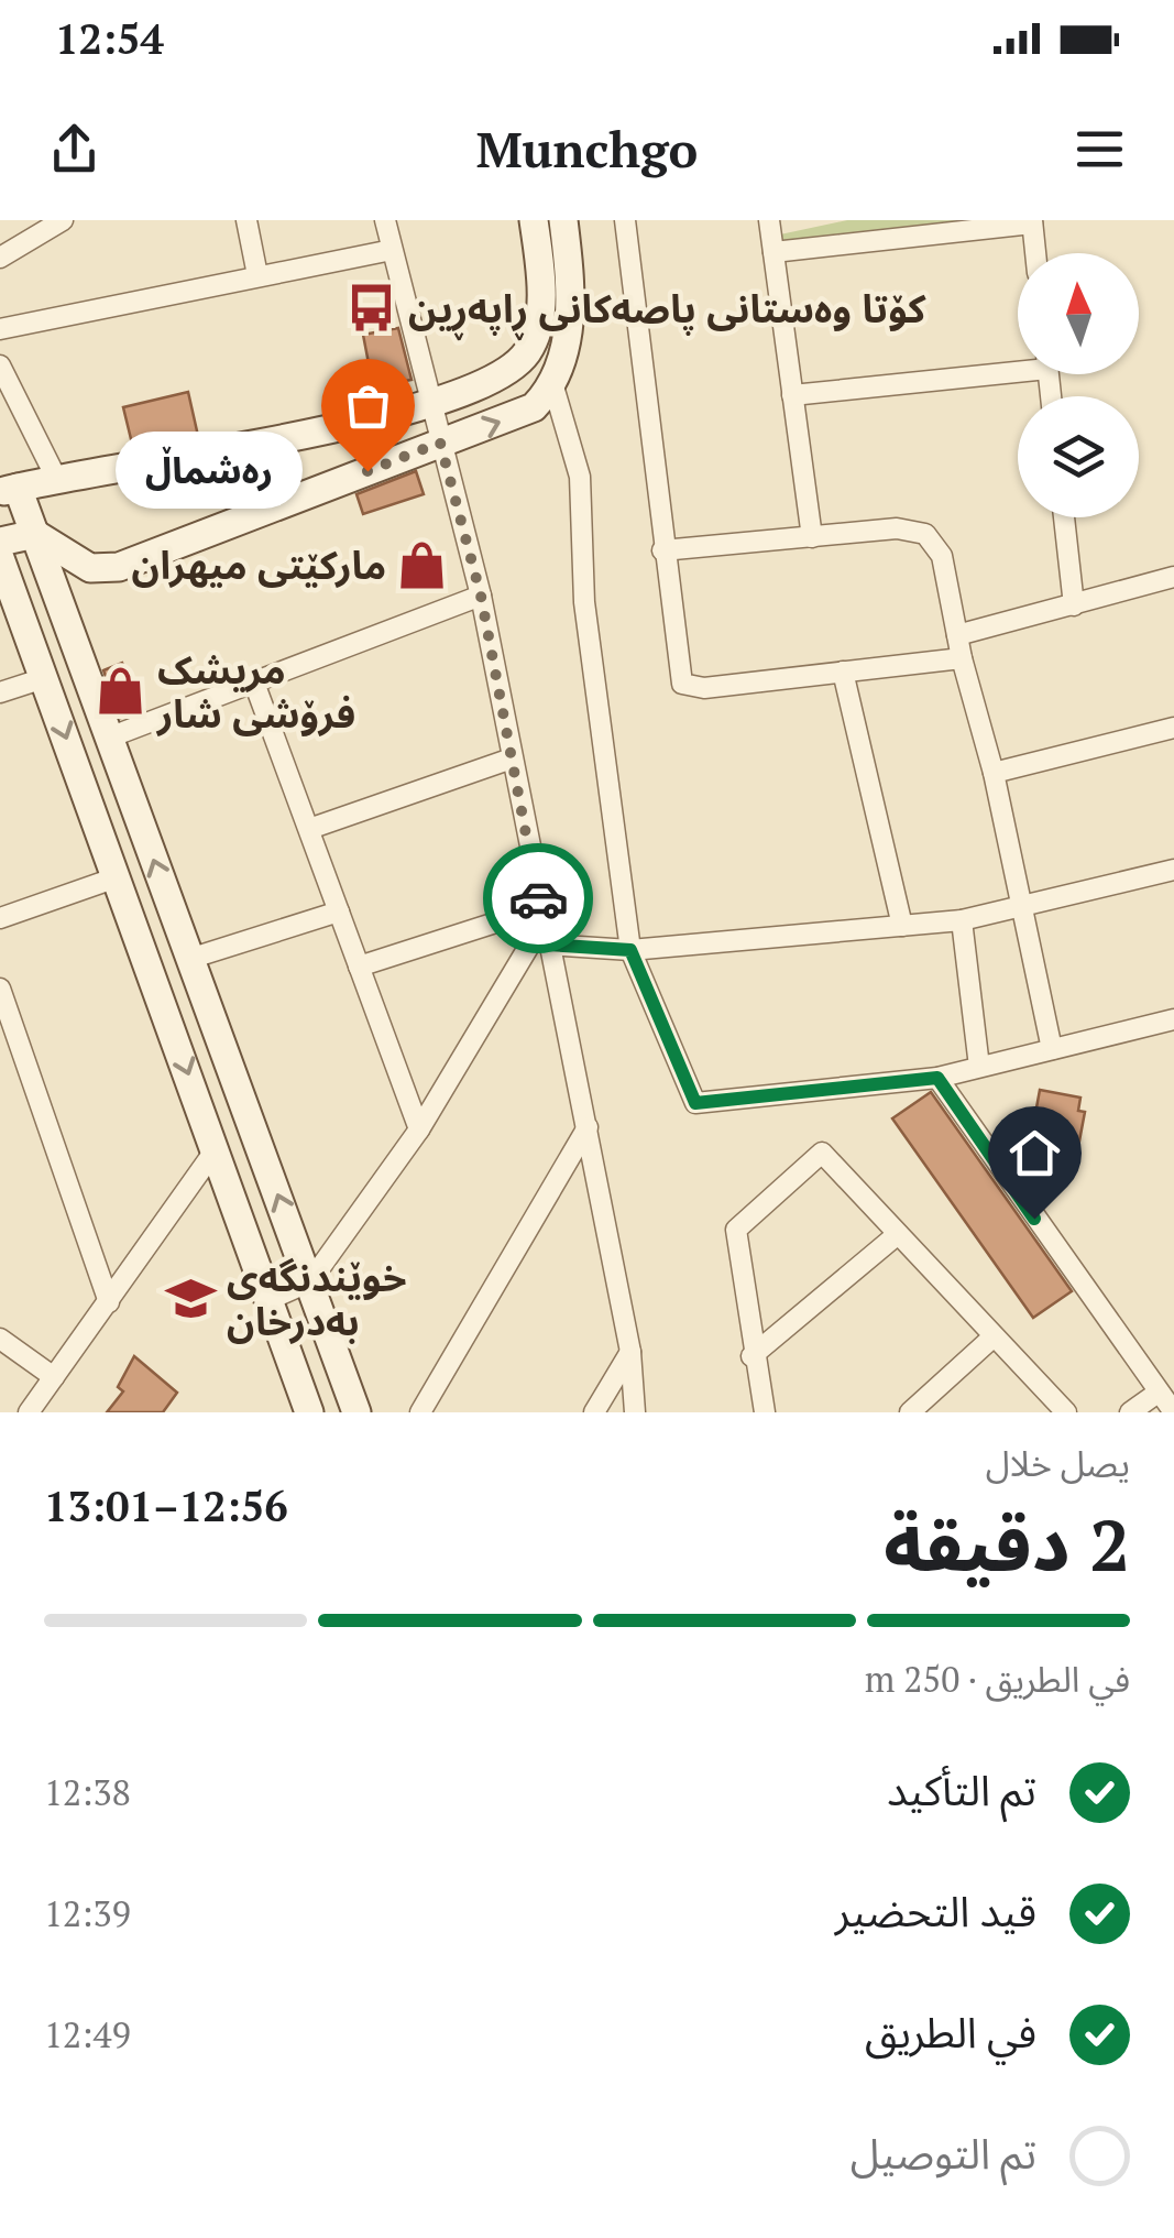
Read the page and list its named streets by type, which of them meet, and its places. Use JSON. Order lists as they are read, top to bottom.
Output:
{
  "places": {
    "bus stop": ["كۆتا وەستانی پاصەکانی ڕاپەڕین"],
    "other": ["رەشماڵ"],
    "shop": ["مارکێتی میهران", "مریشک فرۆشی شار"],
    "school or university": ["خوێندنگەی بەدرخان"]
  },
  "north": "top",
  "page": {
    "status": "12:54",
    "header": "Munchgo",
    "bubble": "رەشماڵ",
    "heading": ["2 دقيقة", "يصل خلال", "12:56–13:01"],
    "bar": "في الطريق · 250 m",
    "list": [
      ["تم التأكيد", "12:38"],
      ["قيد التحضير", "12:39"],
      ["في الطريق", "12:49"],
      "تم التوصيل"
    ]
  }
}
